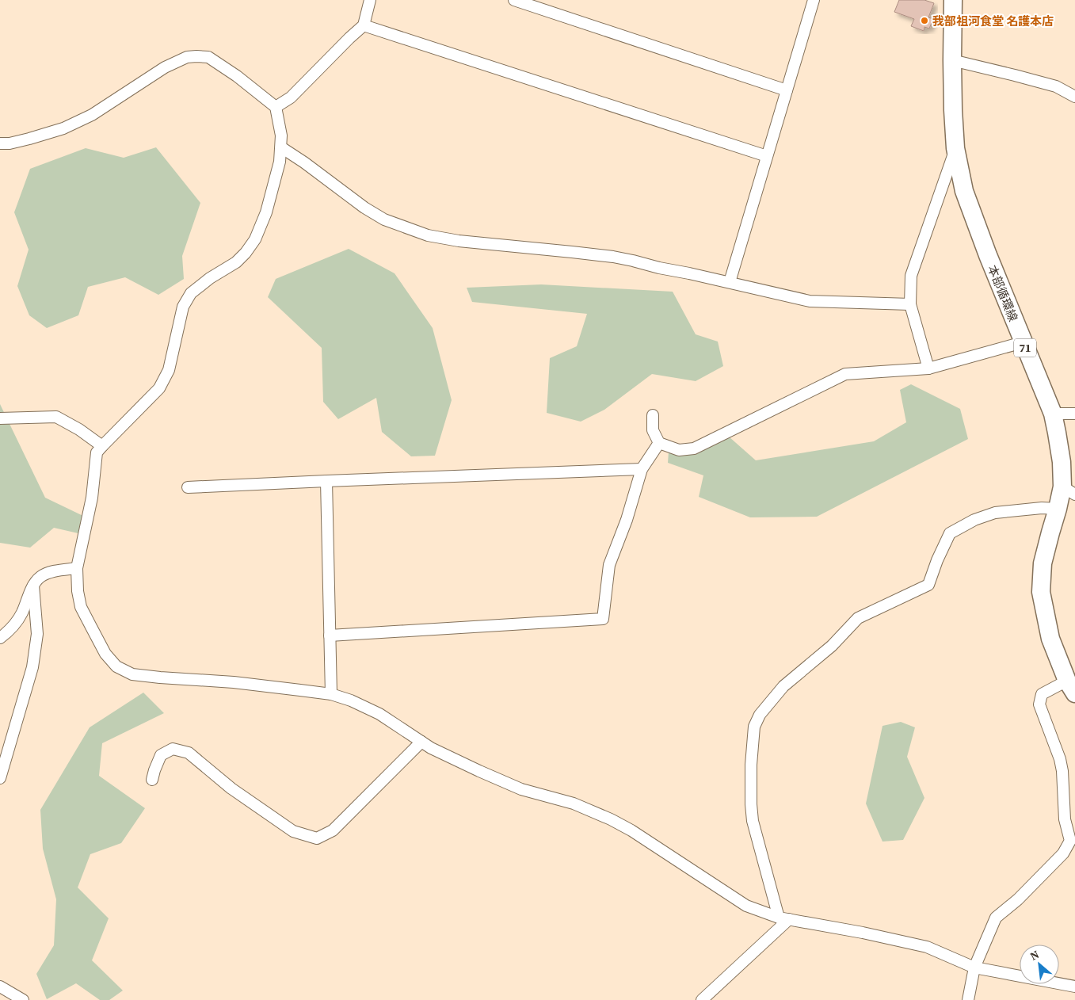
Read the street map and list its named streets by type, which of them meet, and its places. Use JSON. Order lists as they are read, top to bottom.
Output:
{
  "streets": {
    "main road": ["本部循環線", "71"]
  },
  "places": ["我部祖河食堂 名護本店"],
  "north": "top left"
}
